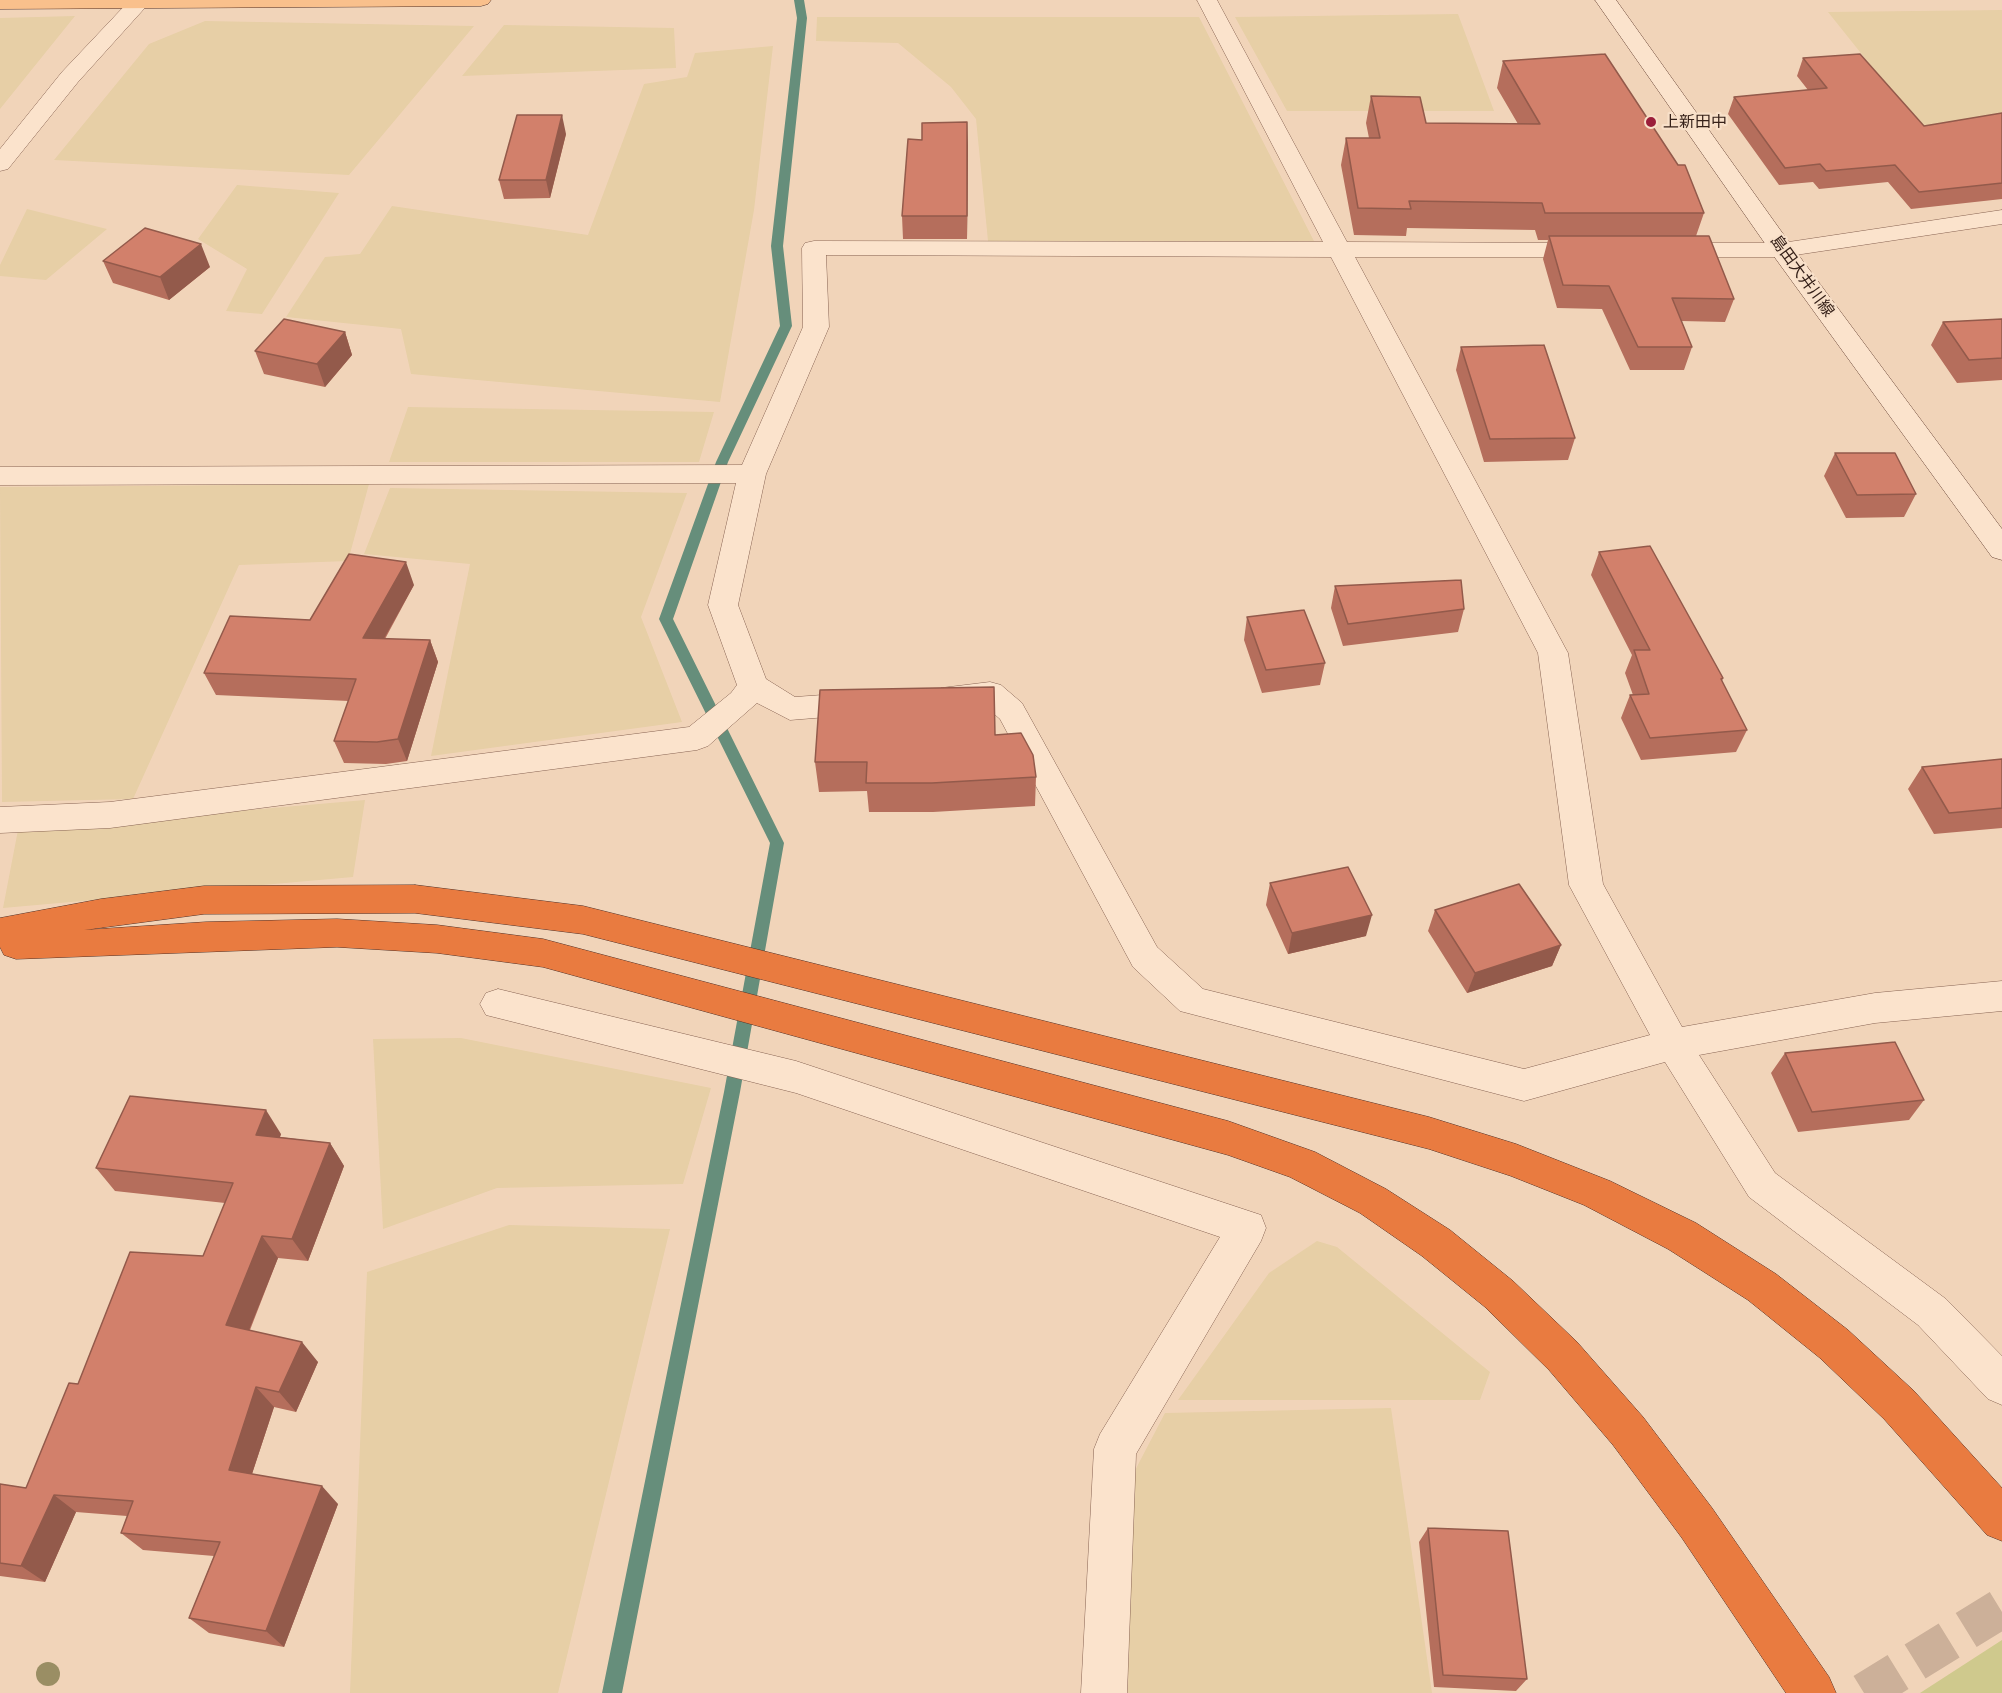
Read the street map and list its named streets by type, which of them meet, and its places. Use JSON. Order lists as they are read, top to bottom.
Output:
{
  "streets": {
    "street": ["島田大井川線"]
  },
  "places": ["上新田中"]
}
